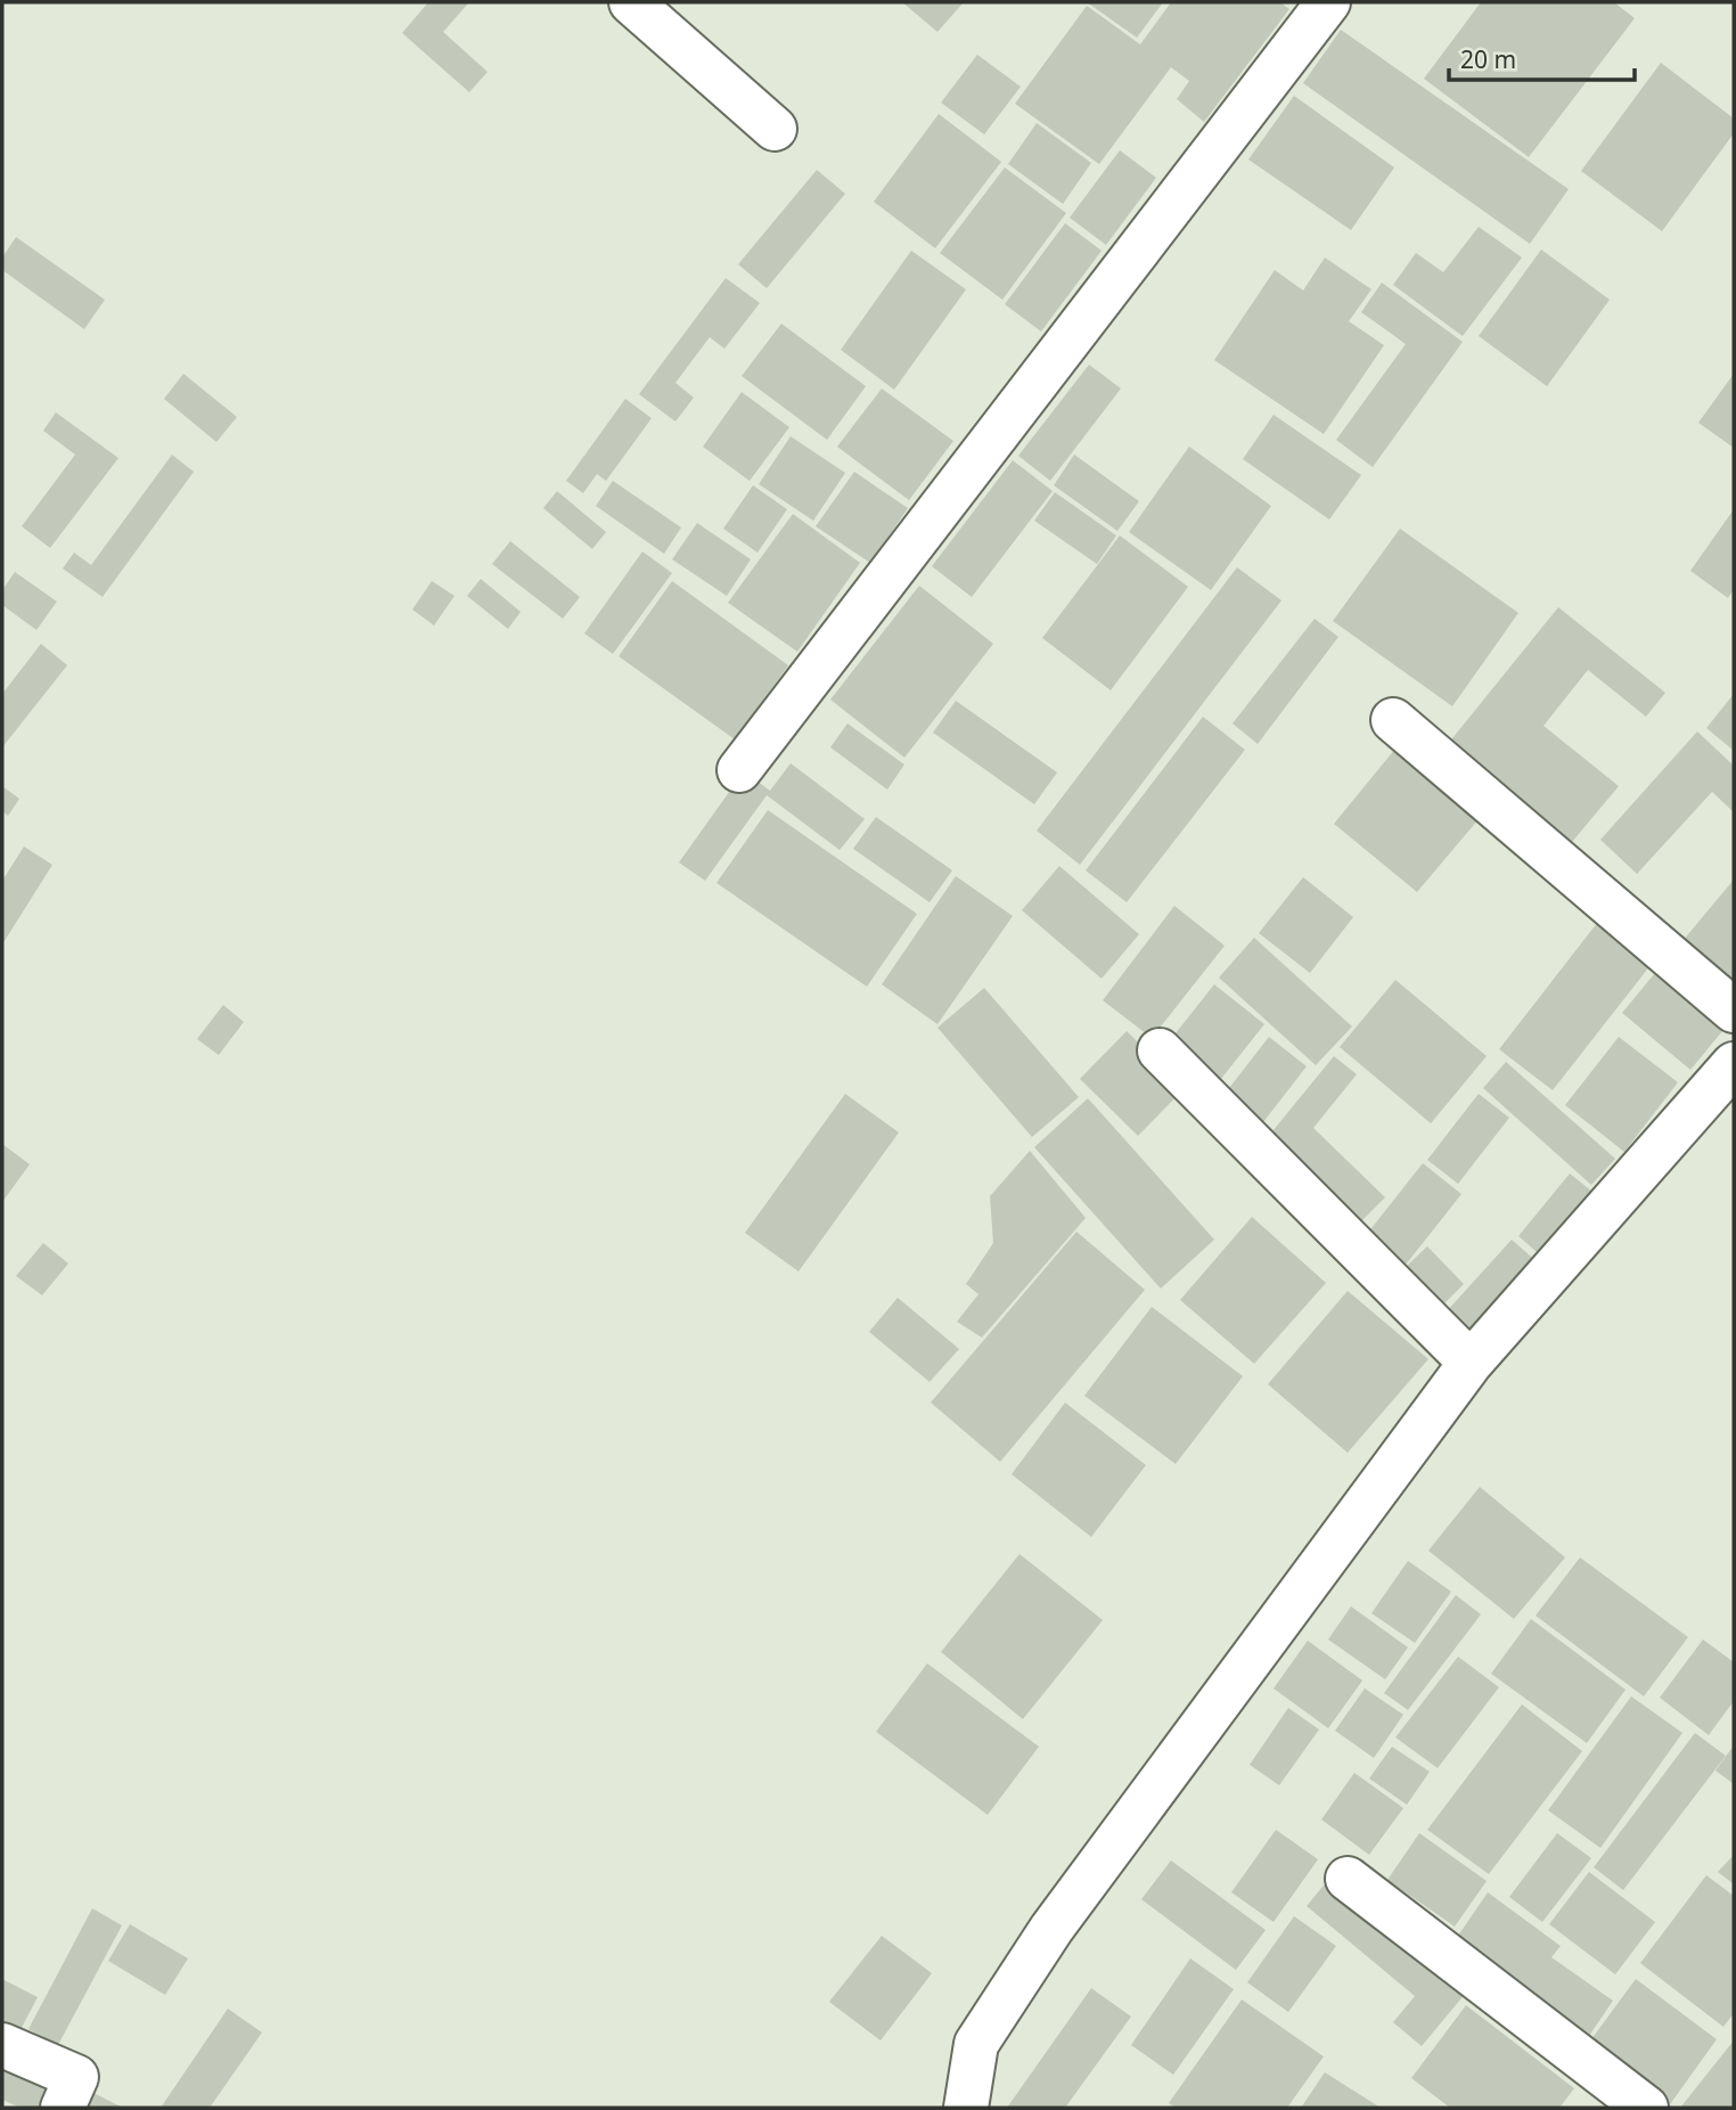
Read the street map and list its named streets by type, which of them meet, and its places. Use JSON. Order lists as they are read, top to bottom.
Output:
{
  "scale_bar": "20 m"
}
